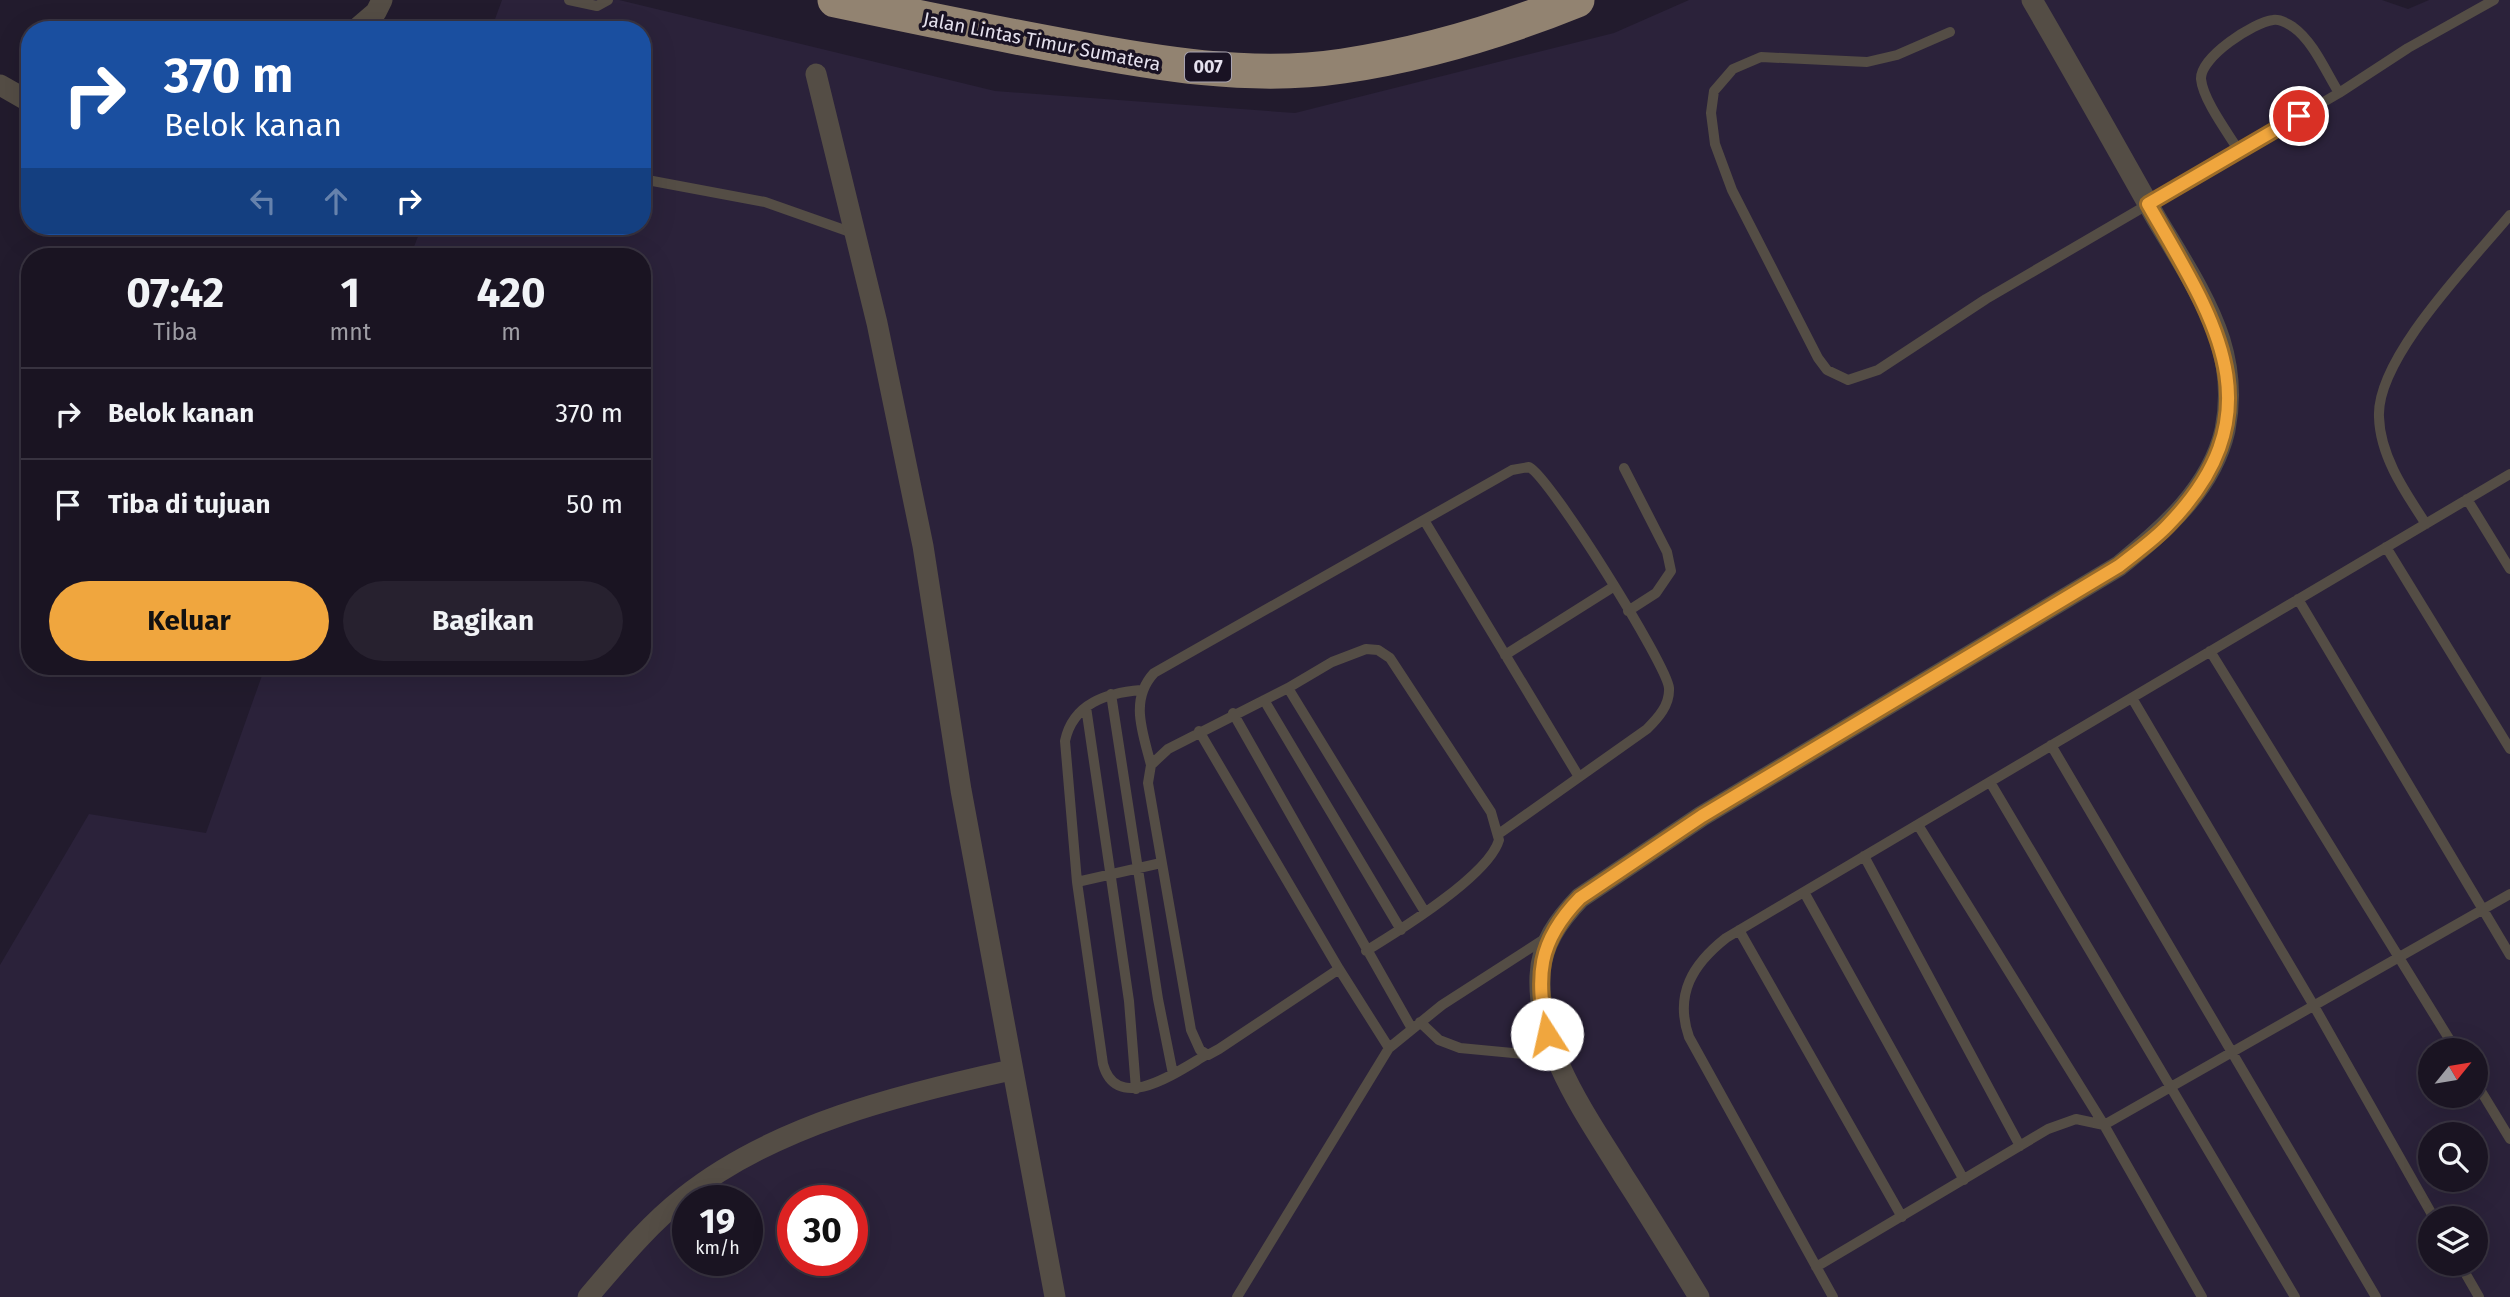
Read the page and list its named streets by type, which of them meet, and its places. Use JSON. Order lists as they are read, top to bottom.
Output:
{
  "streets": {
    "highway": ["Jalan Lintas Timur Sumatera", "007"]
  },
  "north": "top right",
  "page": {
    "turn": ["370 m", "Belok kanan"],
    "eta": [
      "07:42",
      "Tiba",
      "1",
      "mnt",
      "420",
      "m"
    ],
    "list": [
      {
        "name": "Belok kanan",
        "value": "370 m"
      },
      {
        "name": "Tiba di tujuan",
        "value": "50 m"
      }
    ],
    "buttons": ["Keluar", "Bagikan"],
    "speed": "19 km/h",
    "limit": "30"
  }
}
